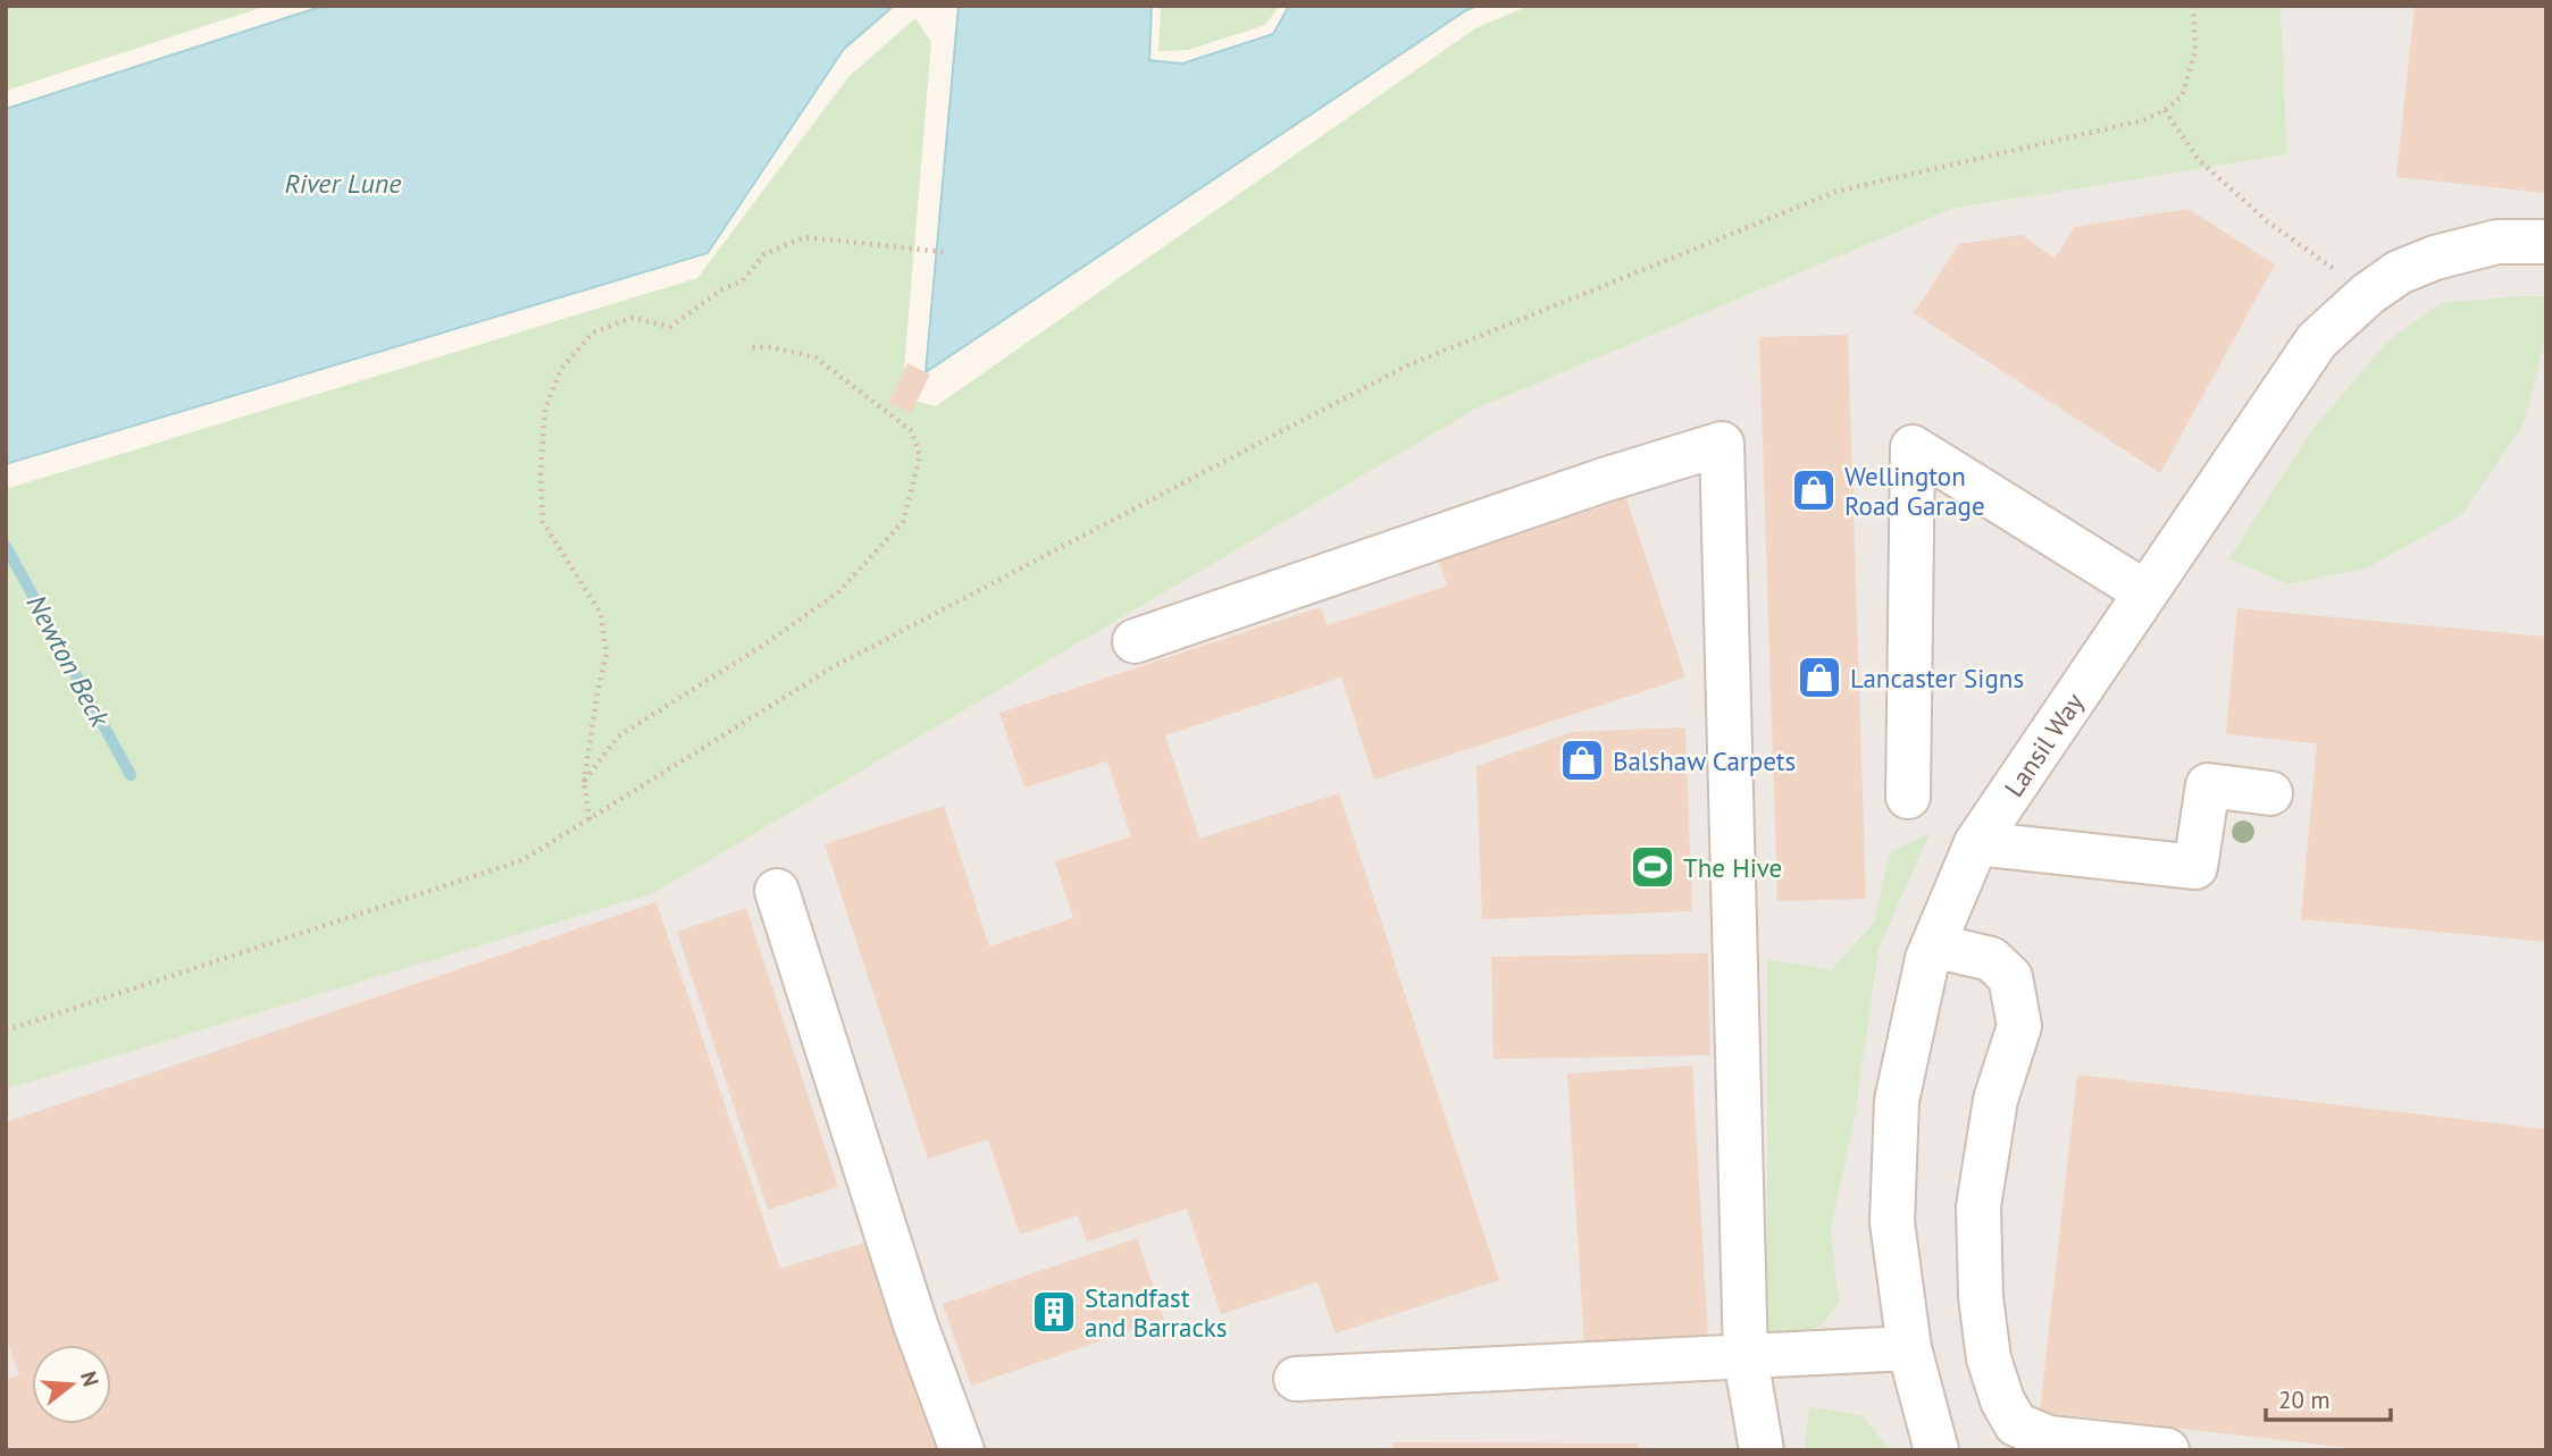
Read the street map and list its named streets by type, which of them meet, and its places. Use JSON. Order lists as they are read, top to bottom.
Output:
{
  "streets": {
    "street": ["Lansil Way"]
  },
  "water": ["River Lune", "Newton Beck"],
  "places": {
    "shop": ["Wellington Road Garage", "Lancaster Signs", "Balshaw Carpets"],
    "sports": ["The Hive"],
    "building": ["Standfast and Barracks"]
  },
  "scale_bar": "20 m",
  "north": "right"
}
